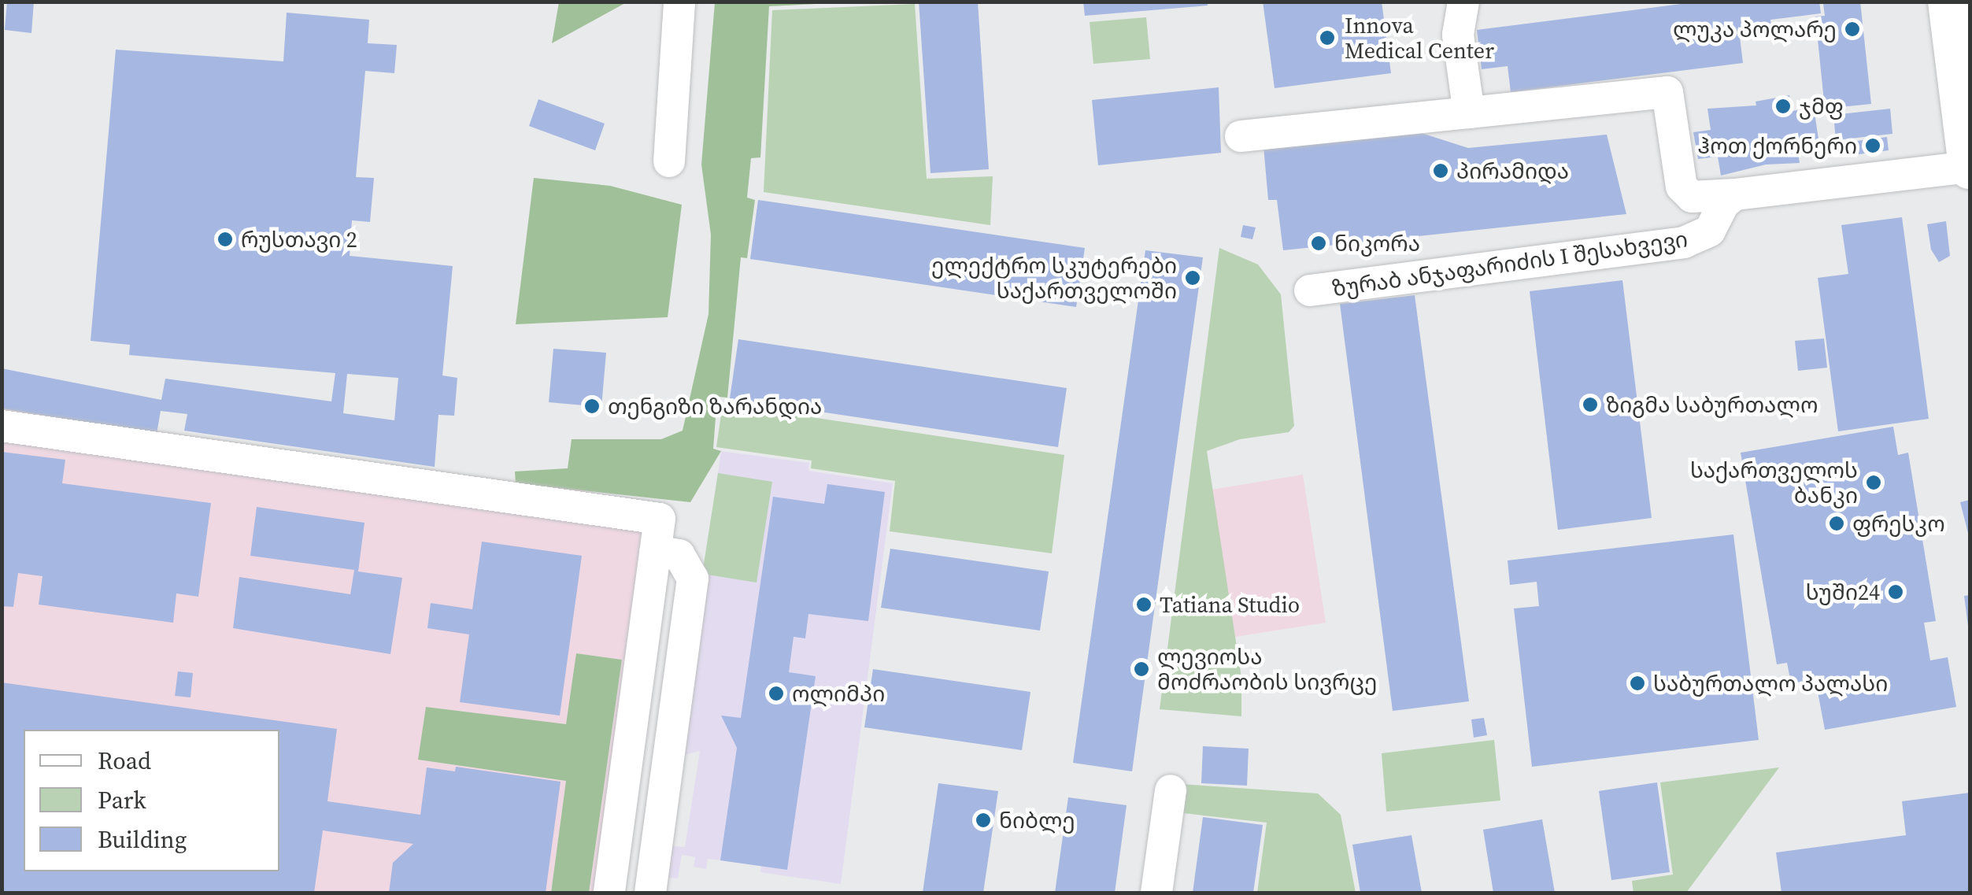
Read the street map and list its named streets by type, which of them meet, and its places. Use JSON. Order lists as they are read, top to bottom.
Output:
{
  "streets": {
    "street": ["ზურაბ ანჯაფარიძის I შესახვევი"]
  },
  "places": [
    "ლუკა პოლარე",
    "Innova Medical Center",
    "ჯმფ",
    "ჰოთ ქორნერი",
    "პირამიდა",
    "რუსთავი 2",
    "ნიკორა",
    "ელექტრო სკუტერები საქართველოში",
    "ზიგმა საბურთალო",
    "თენგიზი ზარანდია",
    "საქართველოს ბანკი",
    "ფრესკო",
    "სუში24",
    "Tatiana Studio",
    "ლევიოსა მოძრაობის სივრცე",
    "საბურთალო პალასი",
    "ოლიმპი",
    "ნიბლე"
  ],
  "legend": ["Road", "Park", "Building"]
}
